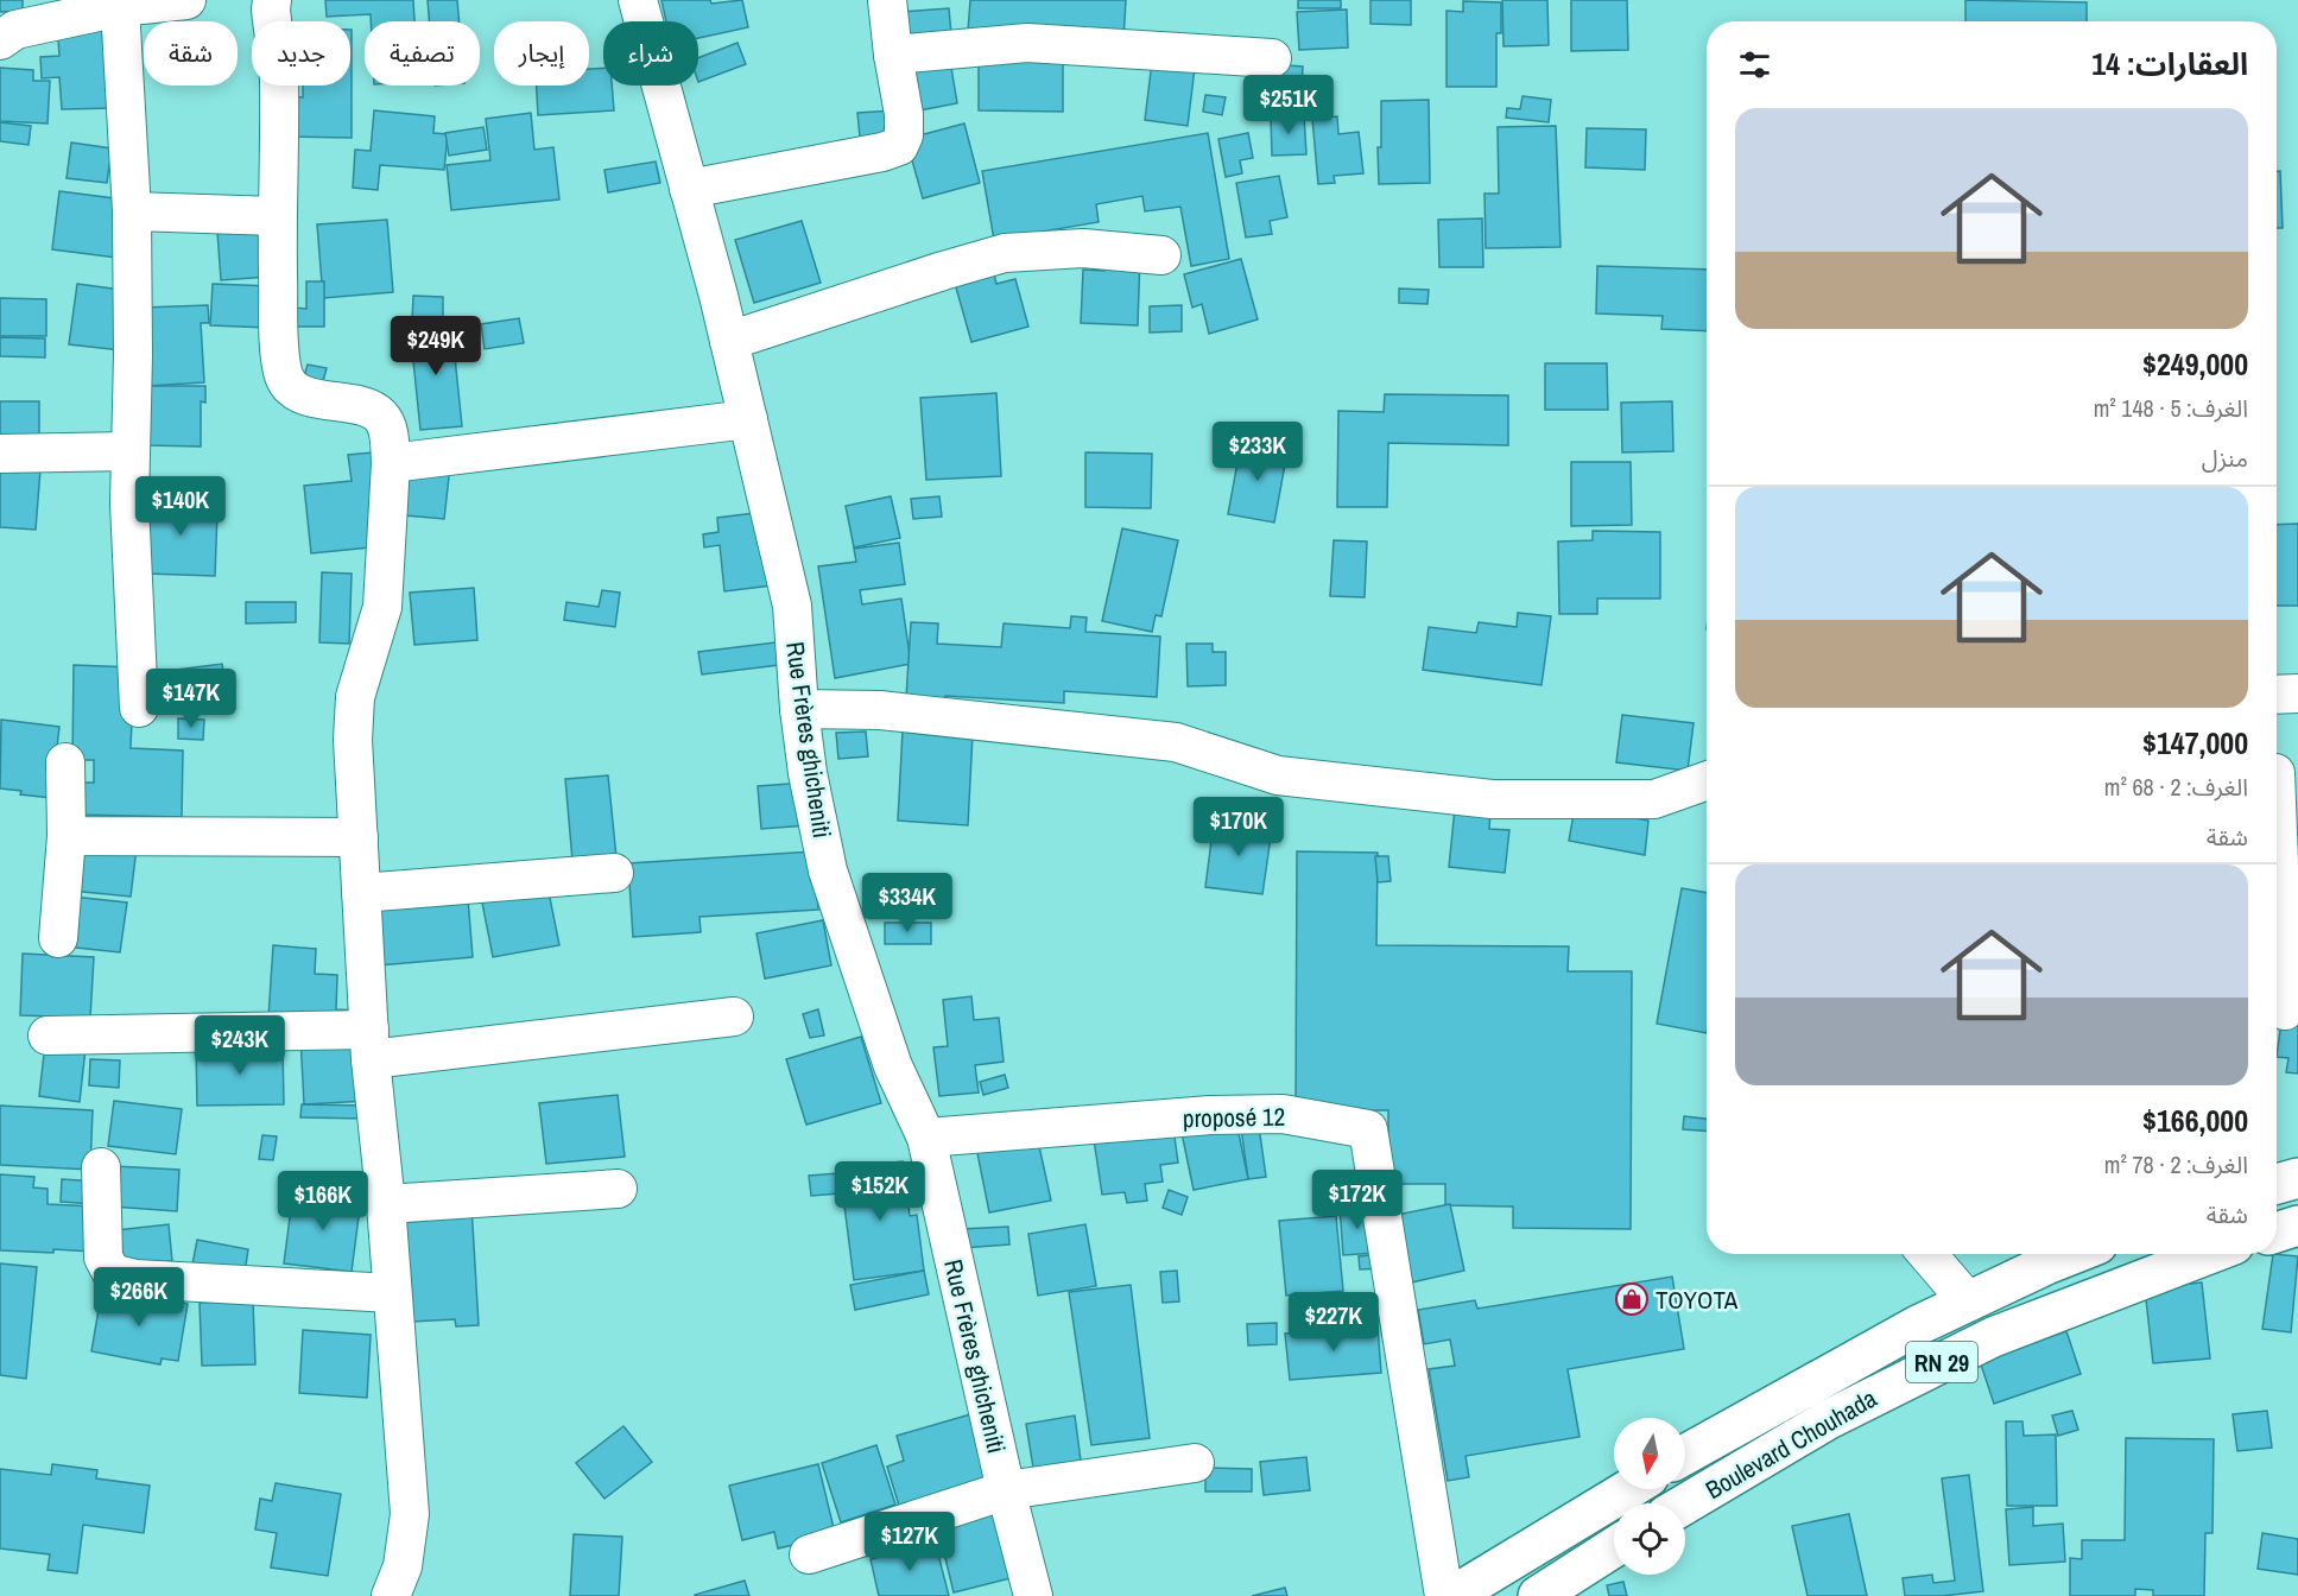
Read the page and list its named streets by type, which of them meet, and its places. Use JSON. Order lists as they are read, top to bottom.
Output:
{
  "streets": {
    "highway": ["RN 29", "Boulevard Chouhada"],
    "street": ["Rue Frères ghicheniti", "proposé 12"]
  },
  "crossings": [
    ["Rue Frères ghicheniti", "proposé 12"]
  ],
  "places": {
    "shop": ["TOYOTA"]
  },
  "north": "bottom",
  "page": {
    "chip": [
      "شراء",
      "إيجار",
      "تصفية",
      "جديد",
      "شقة"
    ],
    "heading": "العقارات: 14",
    "price": [
      "$251K",
      "$249K",
      "$233K",
      "$140K",
      "$147K",
      "$170K",
      "$334K",
      "$243K",
      "$152K",
      "$172K",
      "$166K",
      "$266K",
      "$227K",
      "$127K"
    ],
    "list": [
      {
        "name": "$249,000",
        "note": "الغرف: 5 · 148 m² · منزل"
      },
      {
        "name": "$147,000",
        "note": "الغرف: 2 · 68 m² · شقة"
      },
      {
        "name": "$166,000",
        "note": "الغرف: 2 · 78 m² · شقة"
      }
    ]
  }
}
